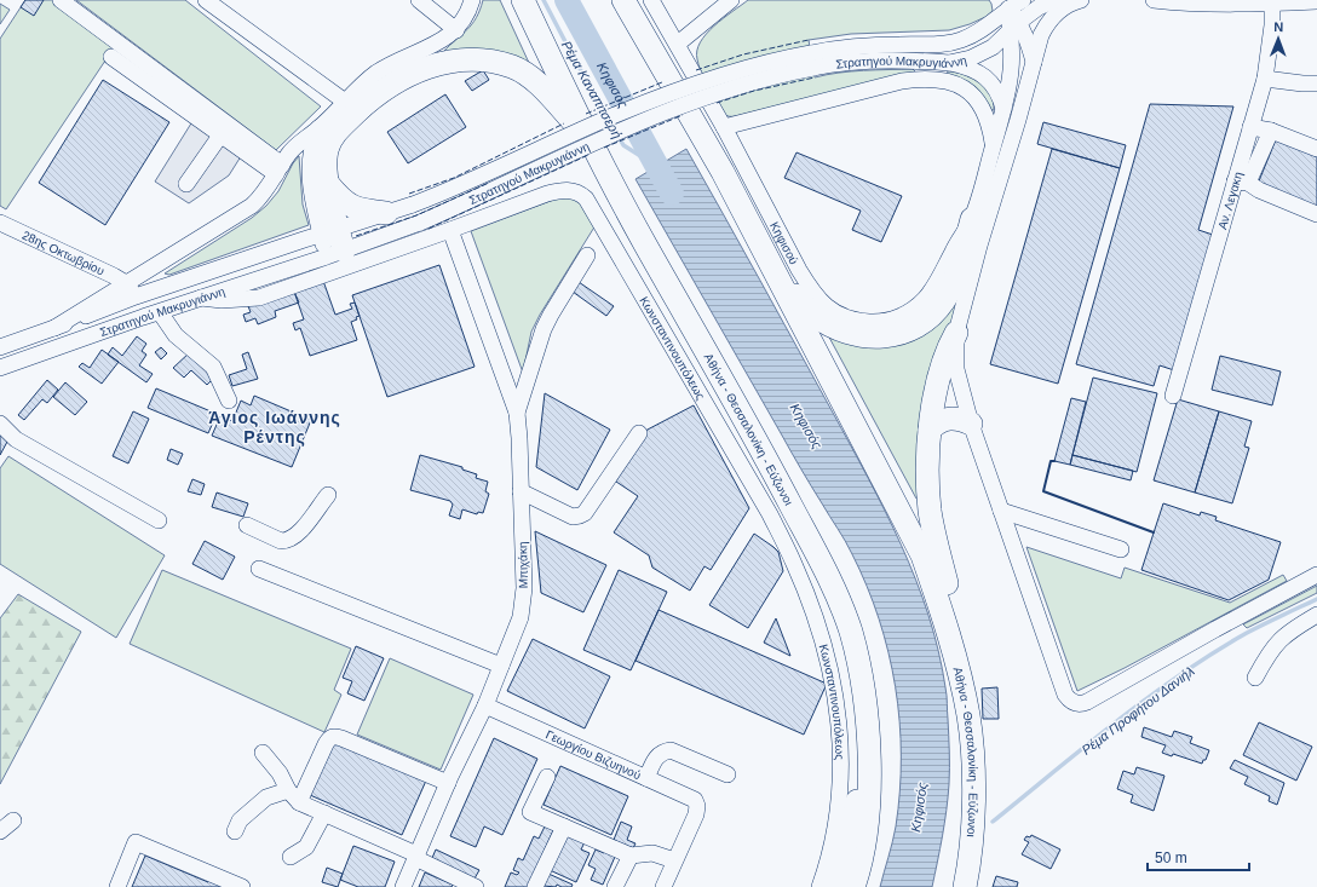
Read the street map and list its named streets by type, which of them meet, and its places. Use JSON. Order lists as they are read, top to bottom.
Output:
{
  "streets": {
    "highway": ["Αθήνα - Θεσσαλονίκη - Εύζωνοι"],
    "street": [
      "Στρατηγού Μακρυγιάννη",
      "Αν. Λεγακη",
      "Κηφισού",
      "28ης Οκτωβρίου",
      "Κωνσταντινουπόλεως",
      "Μπιχάκη",
      "Γεωργίου Βιζυηνού"
    ]
  },
  "crossings": [
    ["Στρατηγού Μακρυγιάννη", "Κηφισού"],
    ["Στρατηγού Μακρυγιάννη", "Κωνσταντινουπόλεως"],
    ["Κωνσταντινουπόλεως", "Μπιχάκη"],
    ["Μπιχάκη", "Γεωργίου Βιζυηνού"]
  ],
  "districts": ["Άγιος Ιωάννης Ρέντης"],
  "water": ["Κηφισός", "Ρέμα Καναπιτσερή", "Ρέμα Προφήτου Δανιήλ"],
  "scale_bar": "50 m",
  "north": "top"
}
